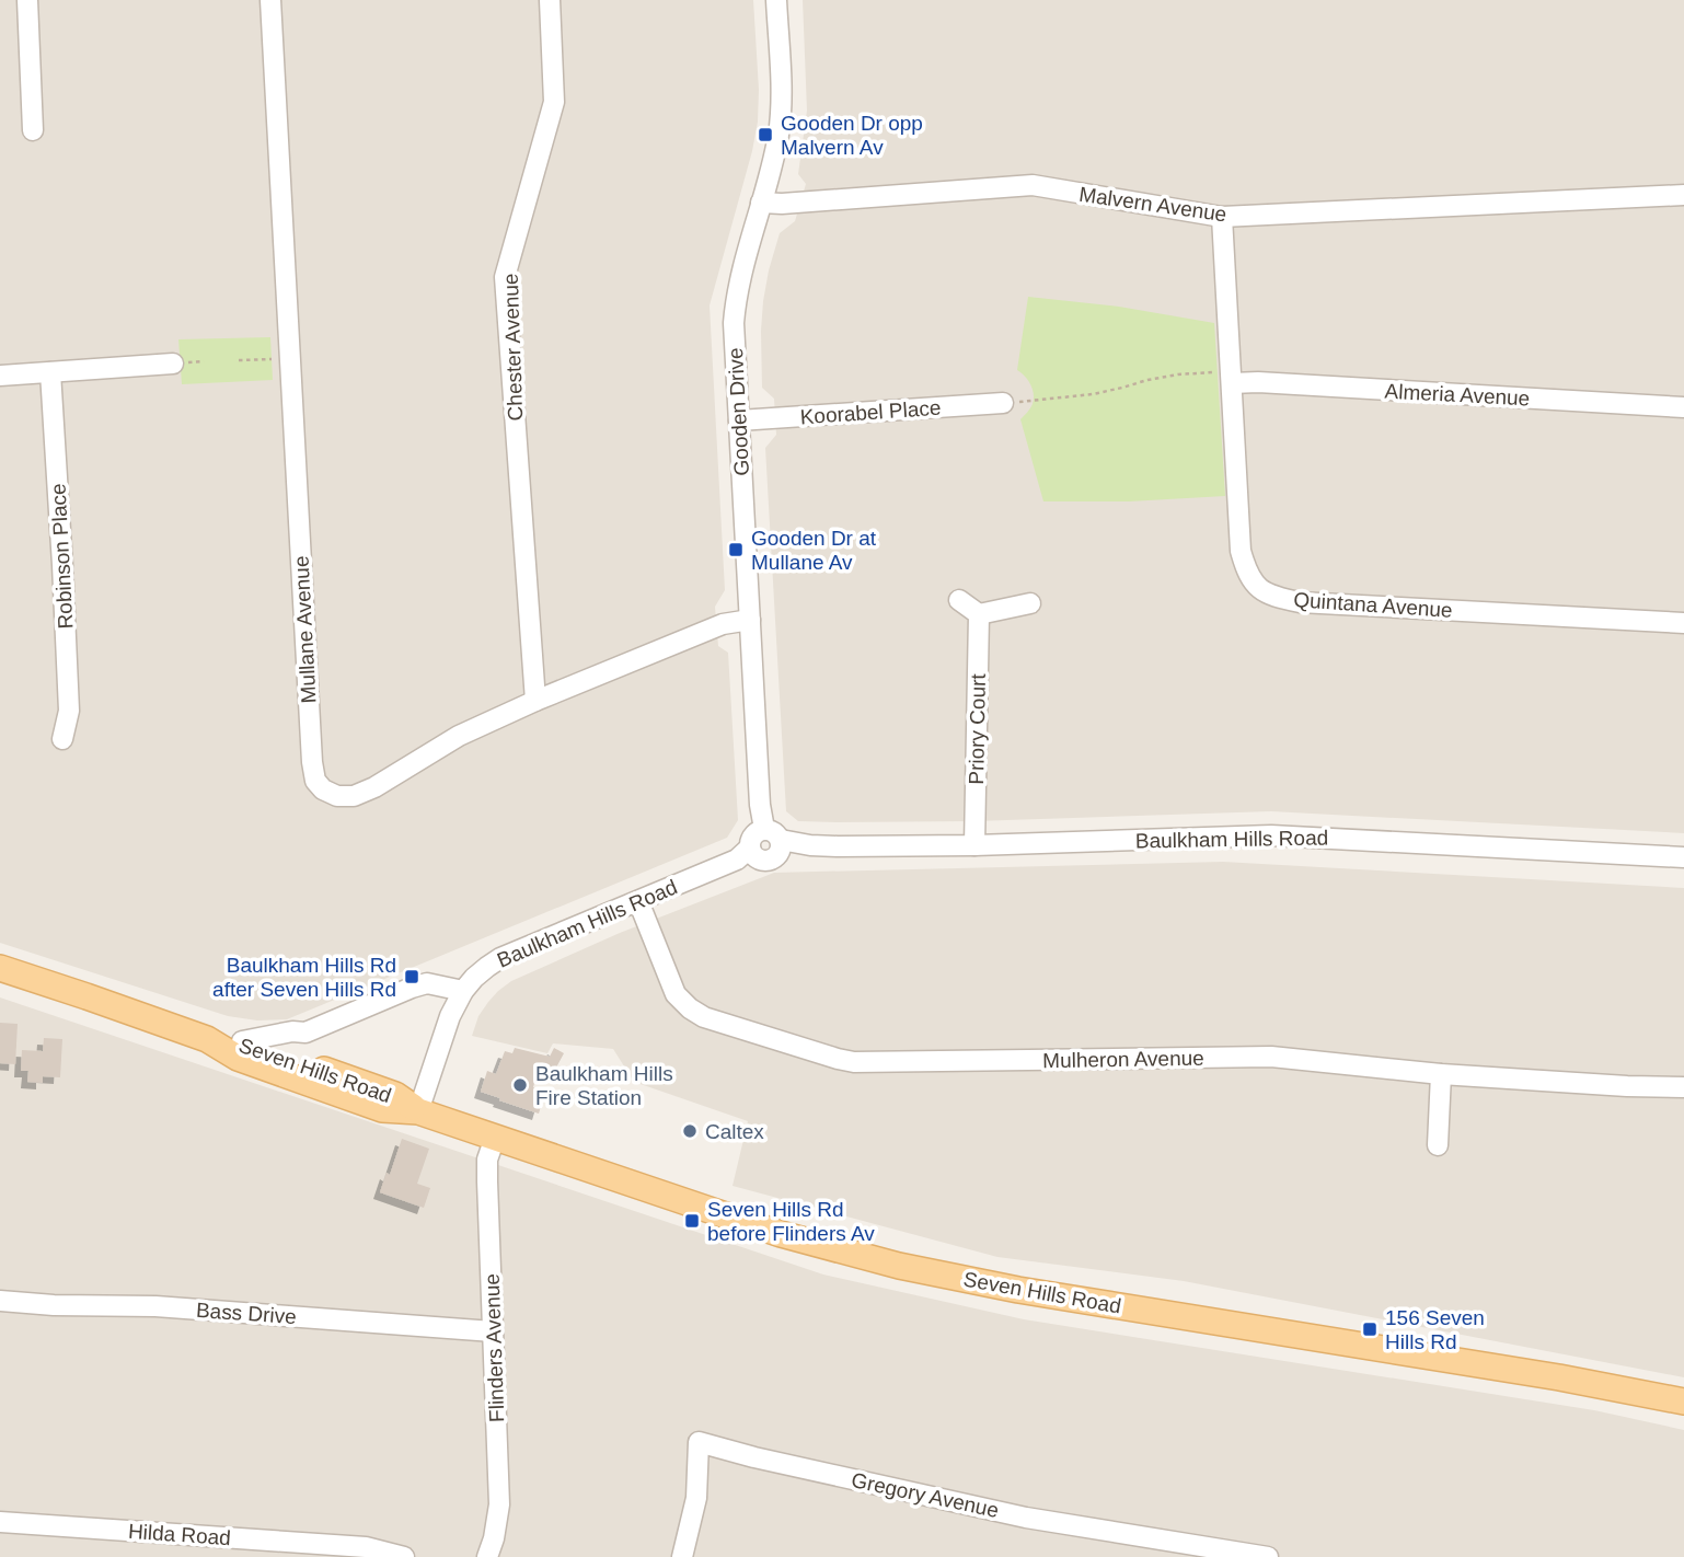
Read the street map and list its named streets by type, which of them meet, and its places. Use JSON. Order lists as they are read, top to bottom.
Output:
{
  "streets": {
    "main road": ["Seven Hills Road"],
    "street": [
      "Malvern Avenue",
      "Chester Avenue",
      "Almeria Avenue",
      "Gooden Drive",
      "Koorabel Place",
      "Robinson Place",
      "Quintana Avenue",
      "Mullane Avenue",
      "Priory Court",
      "Baulkham Hills Road",
      "Mulheron Avenue",
      "Bass Drive",
      "Flinders Avenue",
      "Gregory Avenue",
      "Hilda Road"
    ]
  },
  "crossings": [
    ["Malvern Avenue", "Gooden Drive"],
    ["Malvern Avenue", "Quintana Avenue"],
    ["Chester Avenue", "Mullane Avenue"],
    ["Almeria Avenue", "Quintana Avenue"],
    ["Gooden Drive", "Koorabel Place"],
    ["Gooden Drive", "Mullane Avenue"],
    ["Gooden Drive", "Baulkham Hills Road"],
    ["Priory Court", "Baulkham Hills Road"],
    ["Baulkham Hills Road", "Mulheron Avenue"],
    ["Baulkham Hills Road", "Seven Hills Road"],
    ["Seven Hills Road", "Flinders Avenue"],
    ["Bass Drive", "Flinders Avenue"]
  ],
  "places": {
    "transit": [
      "Gooden Dr opp Malvern Av",
      "Gooden Dr at Mullane Av",
      "Baulkham Hills Rd after Seven Hills Rd",
      "Seven Hills Rd before Flinders Av",
      "156 Seven Hills Rd"
    ],
    "other": ["Baulkham Hills Fire Station", "Caltex"]
  }
}
